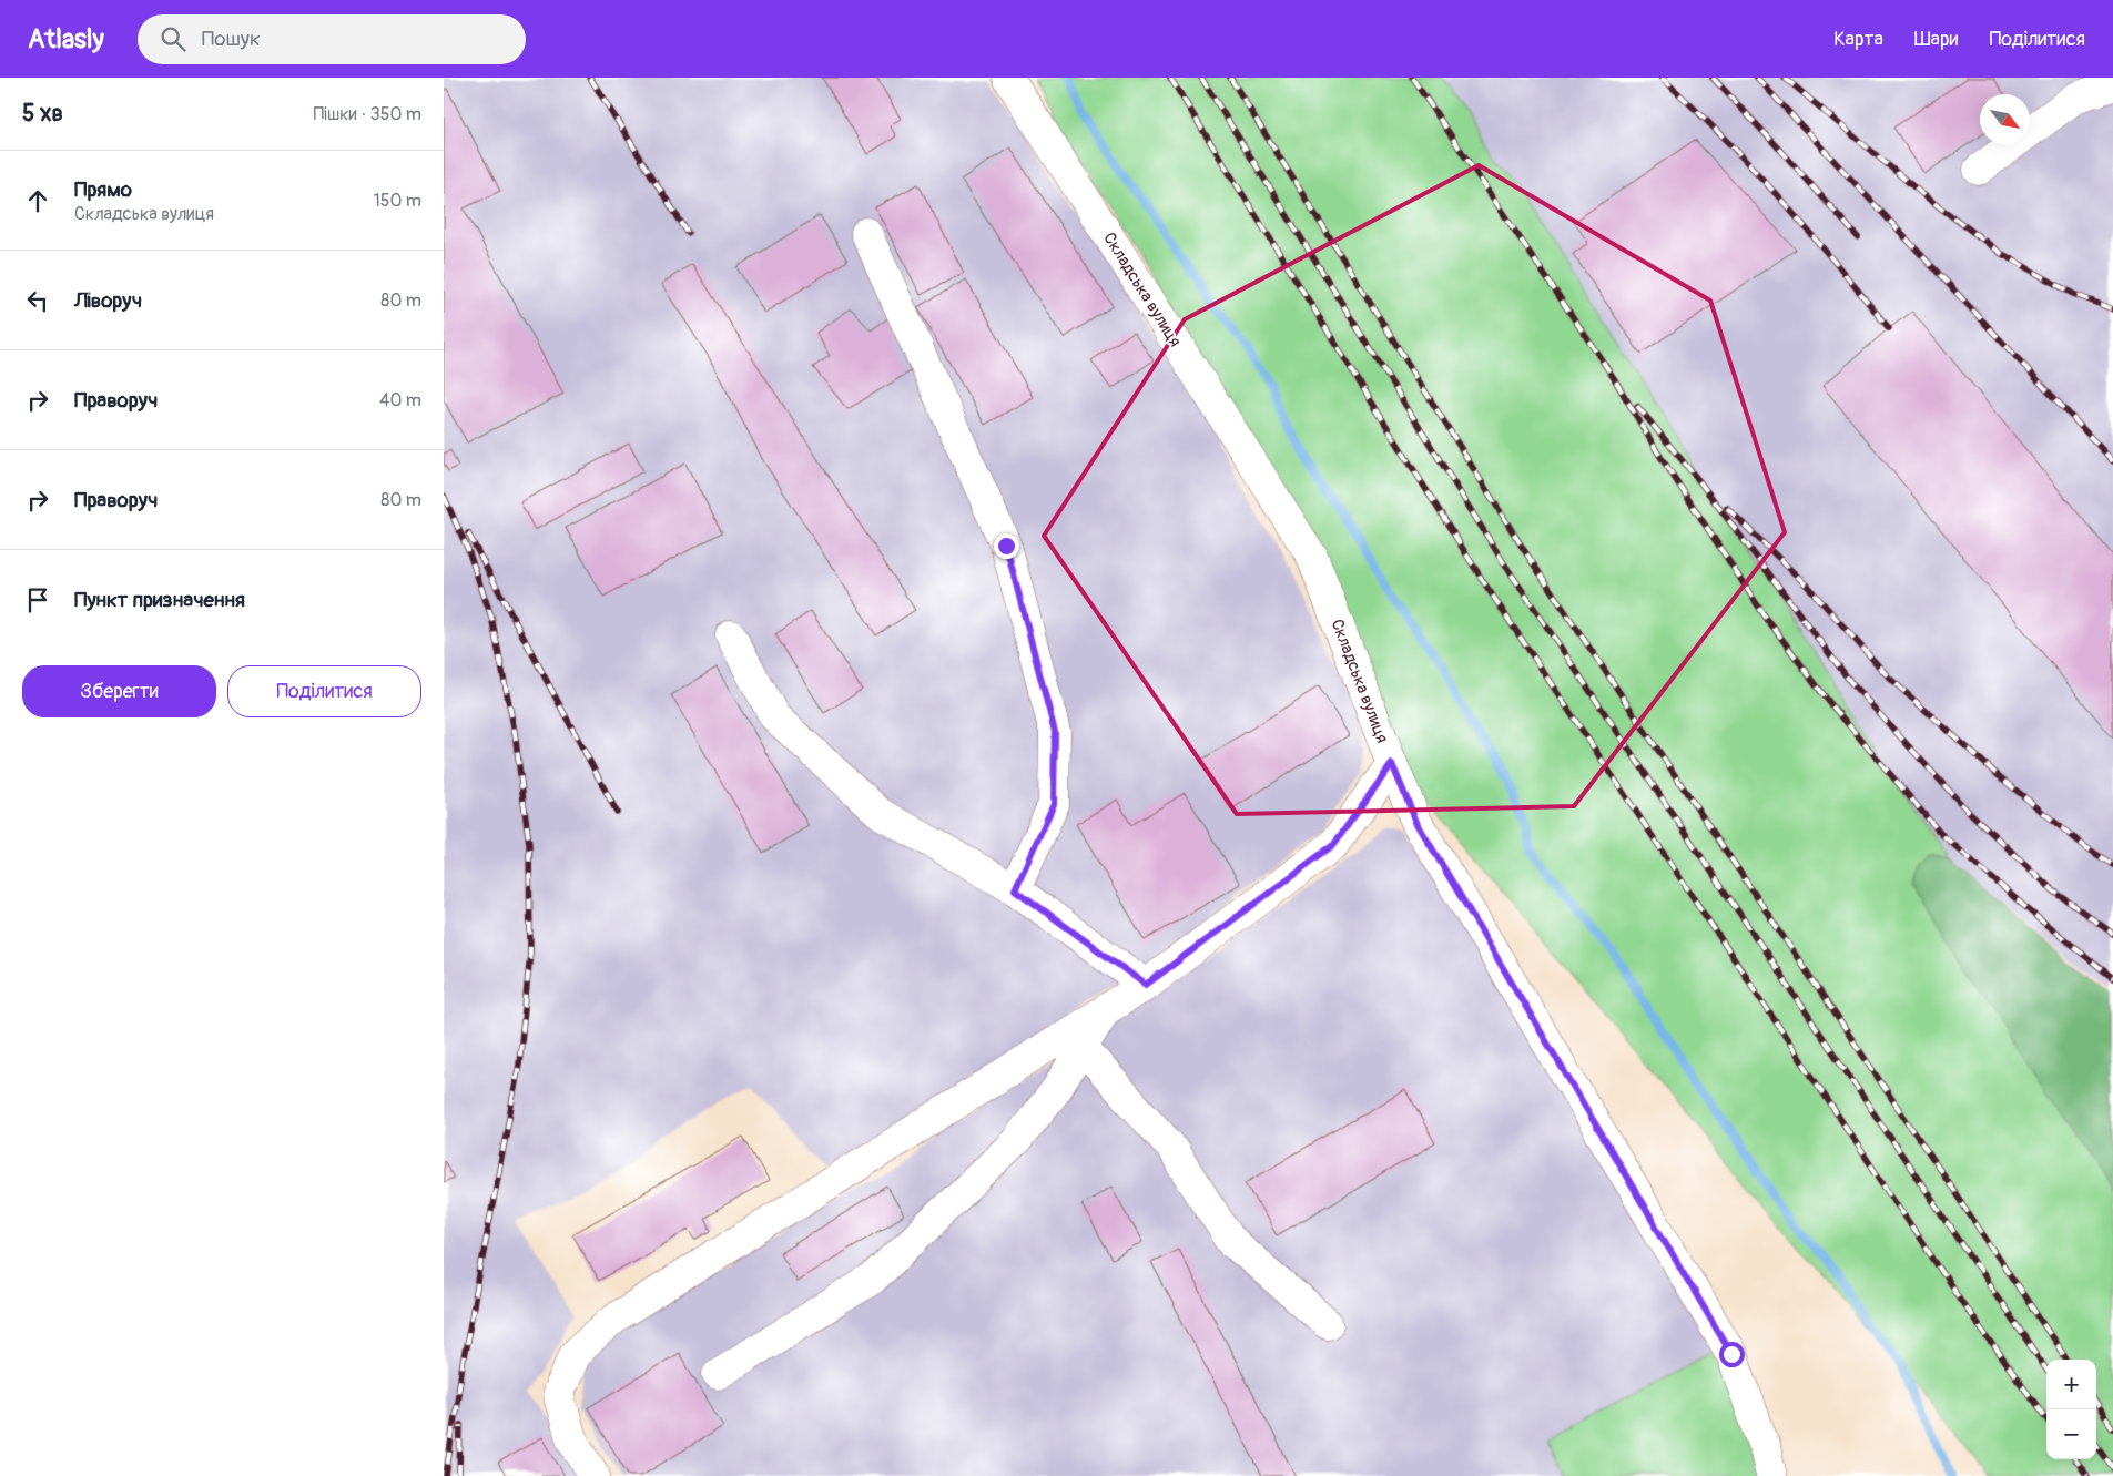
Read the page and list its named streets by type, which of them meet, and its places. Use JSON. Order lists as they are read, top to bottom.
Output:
{
  "streets": {
    "street": ["Складська вулиця"]
  },
  "north": "bottom right",
  "page": {
    "header": "Atlasly",
    "search": "Пошук",
    "nav": ["Карта", "Шари", "Поділитися"],
    "heading": ["5 хв", "Пішки · 350 m"],
    "list": [
      ["Прямо", "Складська вулиця", "150 m"],
      ["Ліворуч", "80 m"],
      ["Праворуч", "40 m"],
      ["Праворуч", "80 m"],
      "Пункт призначення"
    ],
    "buttons": ["Зберегти", "Поділитися"],
    "map_buttons": ["+", "−"]
  }
}
